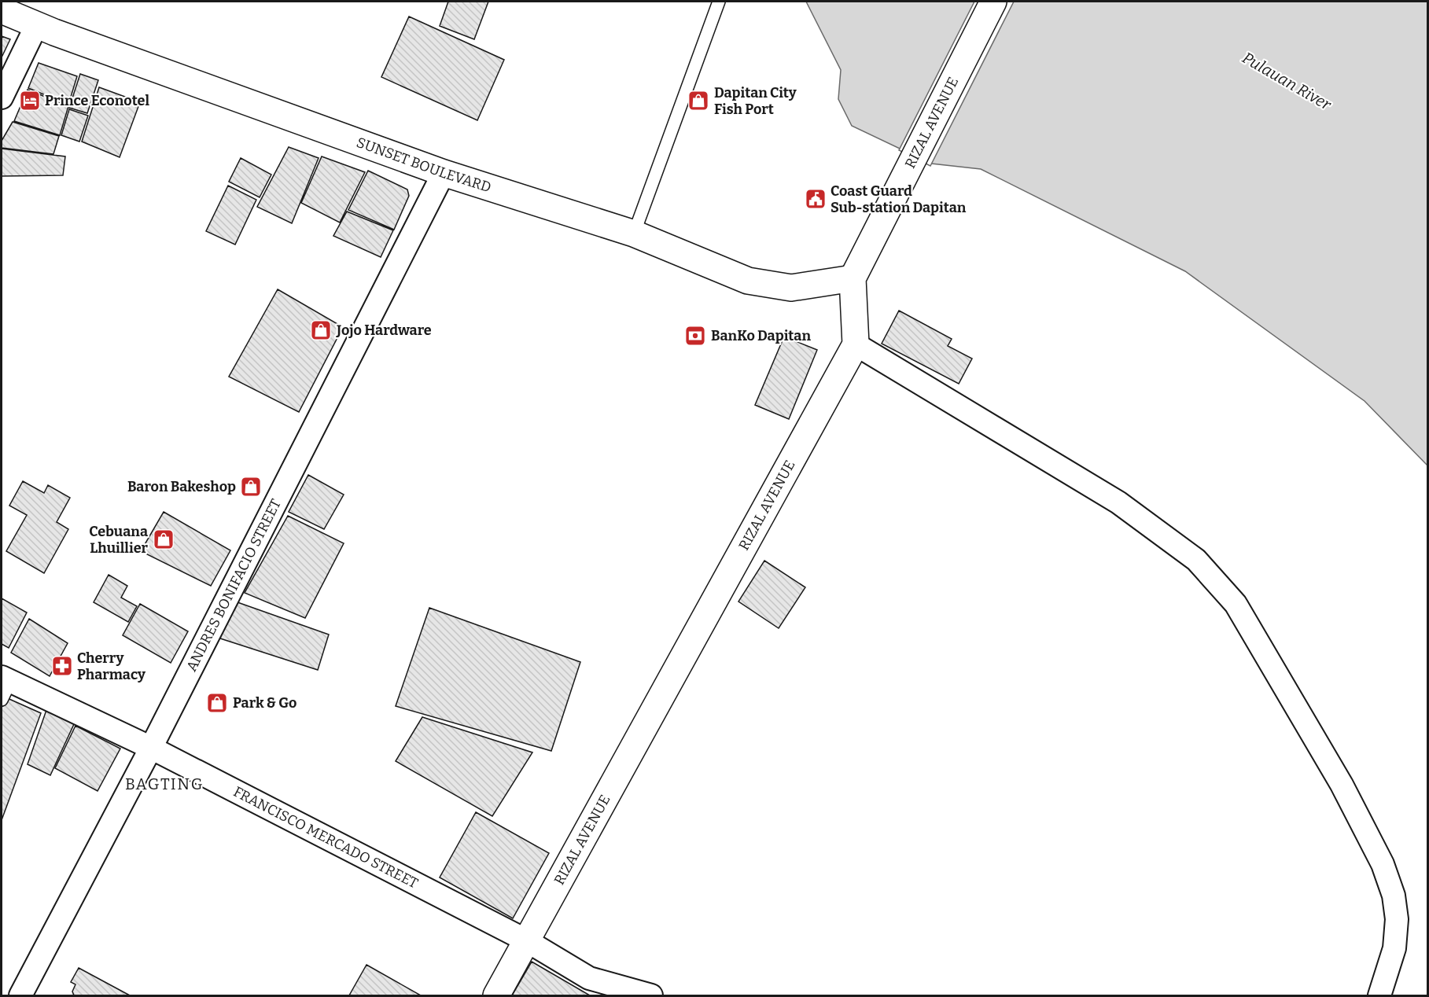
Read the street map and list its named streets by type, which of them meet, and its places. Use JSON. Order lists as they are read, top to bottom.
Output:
{
  "streets": {
    "main road": ["RIZAL AVENUE", "SUNSET BOULEVARD"],
    "street": ["ANDRES BONIFACIO STREET", "FRANCISCO MERCADO STREET"]
  },
  "crossings": [
    ["RIZAL AVENUE", "SUNSET BOULEVARD"],
    ["RIZAL AVENUE", "FRANCISCO MERCADO STREET"],
    ["SUNSET BOULEVARD", "ANDRES BONIFACIO STREET"],
    ["ANDRES BONIFACIO STREET", "FRANCISCO MERCADO STREET"]
  ],
  "districts": ["BAGTING"],
  "water": ["Pulauan River"],
  "places": {
    "hotel": ["Prince Econotel"],
    "shop": [
      "Dapitan City Fish Port",
      "Jojo Hardware",
      "Baron Bakeshop",
      "Cebuana Lhuillier",
      "Park & Go"
    ],
    "public building": ["Coast Guard Sub-station Dapitan"],
    "bank": ["BanKo Dapitan"],
    "pharmacy": ["Cherry Pharmacy"]
  }
}
